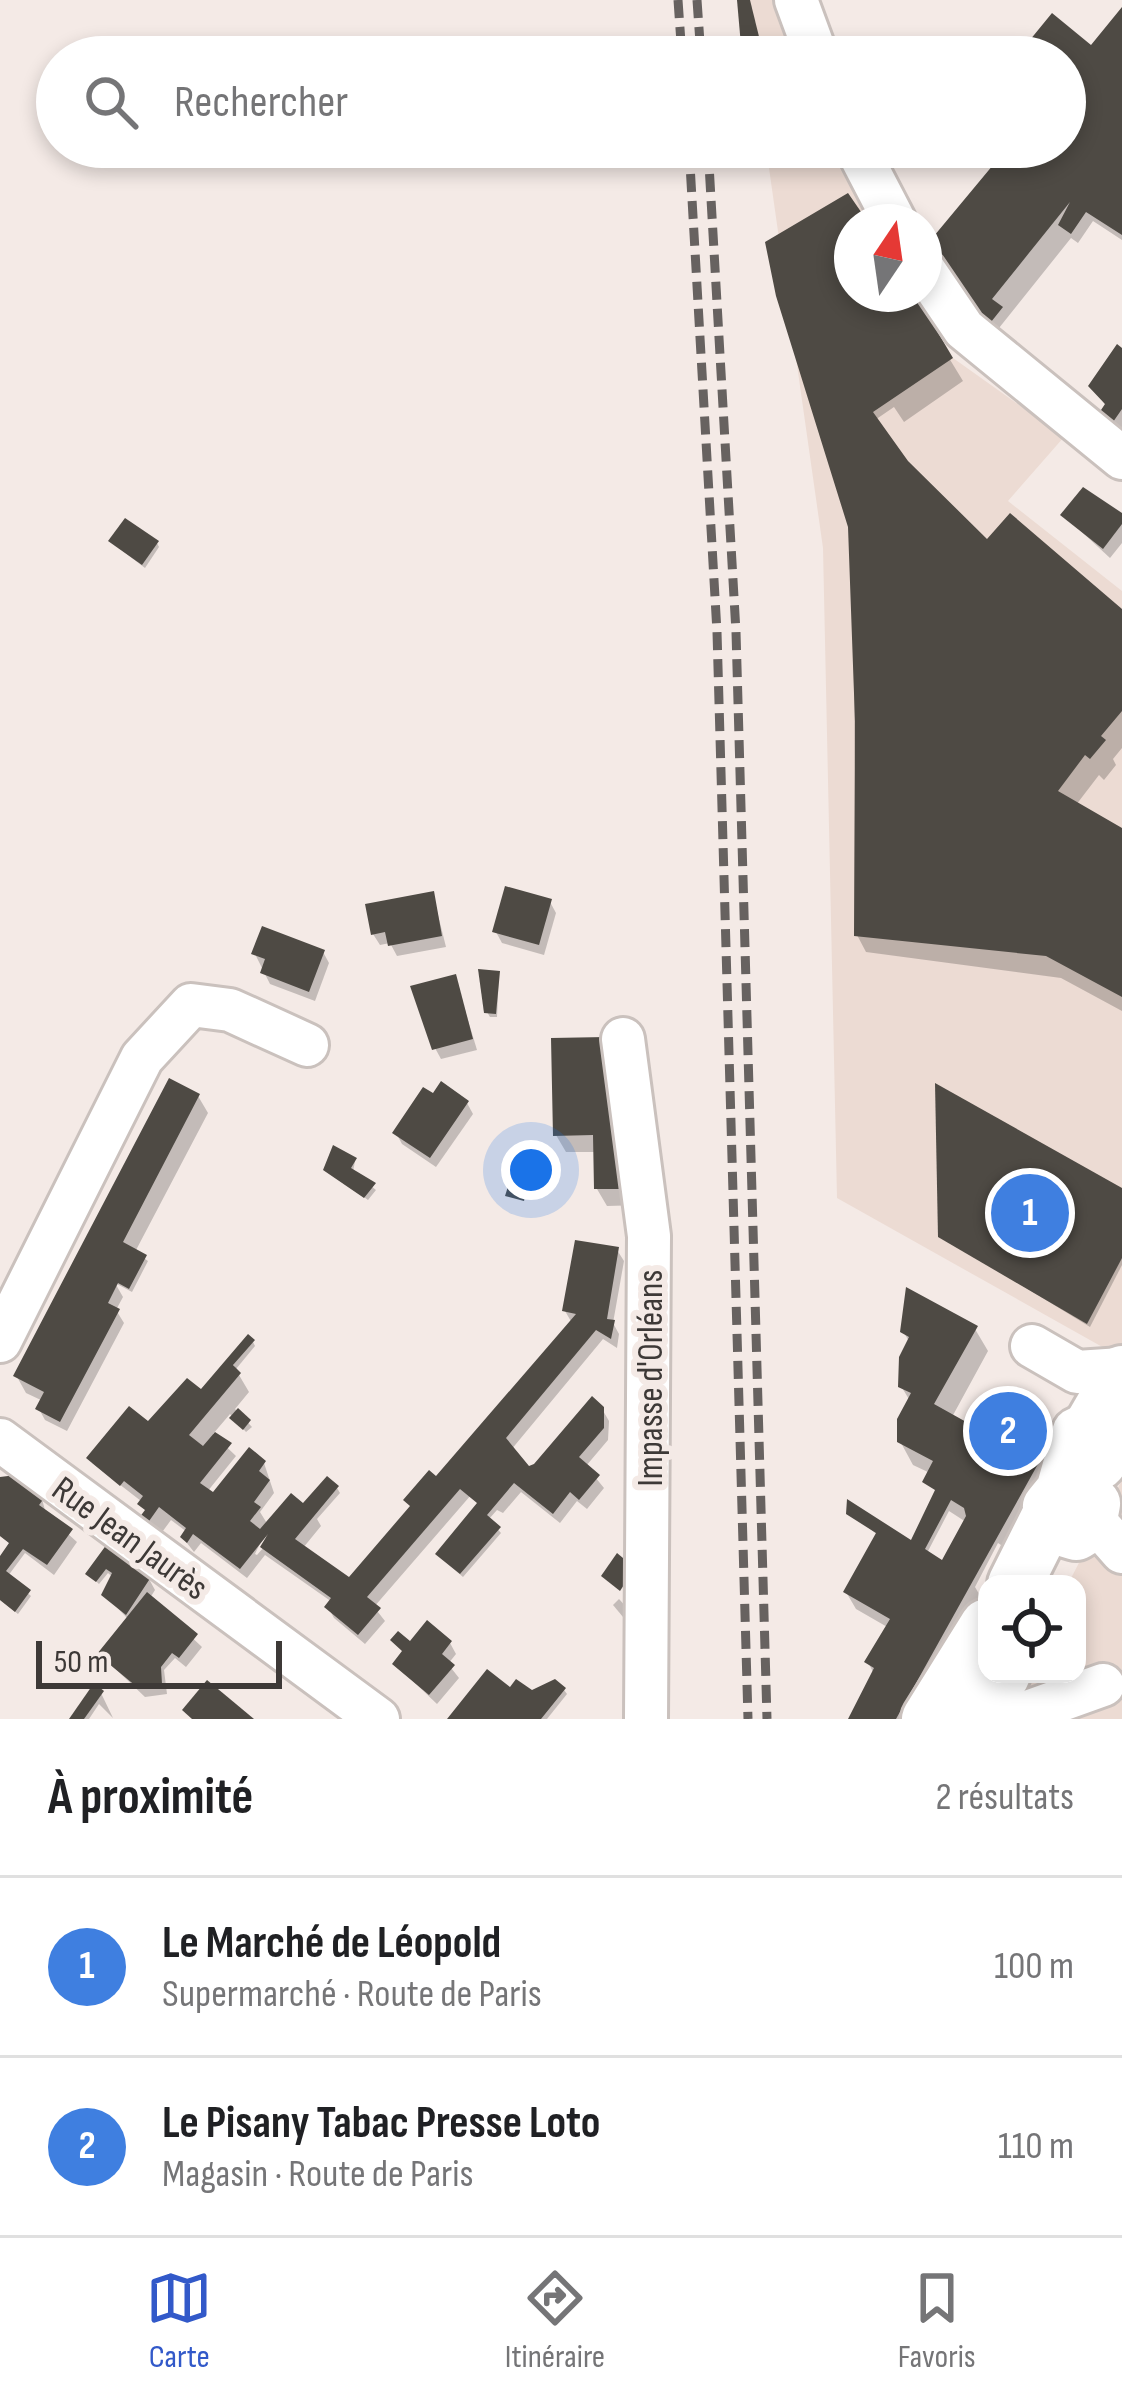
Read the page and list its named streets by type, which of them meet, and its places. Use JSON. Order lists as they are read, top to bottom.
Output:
{
  "streets": {
    "street": ["Impasse d'Orléans", "Rue Jean Jaurès"]
  },
  "scale_bar": "50 m",
  "north": "top",
  "page": {
    "search": "Rechercher",
    "pins": ["1", "2"],
    "scale": "50 m",
    "heading": ["À proximité", "2 résultats"],
    "list": [
      {
        "mark": "1",
        "name": "Le Marché de Léopold",
        "note": "Supermarché · Route de Paris",
        "value": "100 m"
      },
      {
        "mark": "2",
        "name": "Le Pisany Tabac Presse Loto",
        "note": "Magasin · Route de Paris",
        "value": "110 m"
      }
    ],
    "nav": ["Carte", "Itinéraire", "Favoris"]
  }
}
